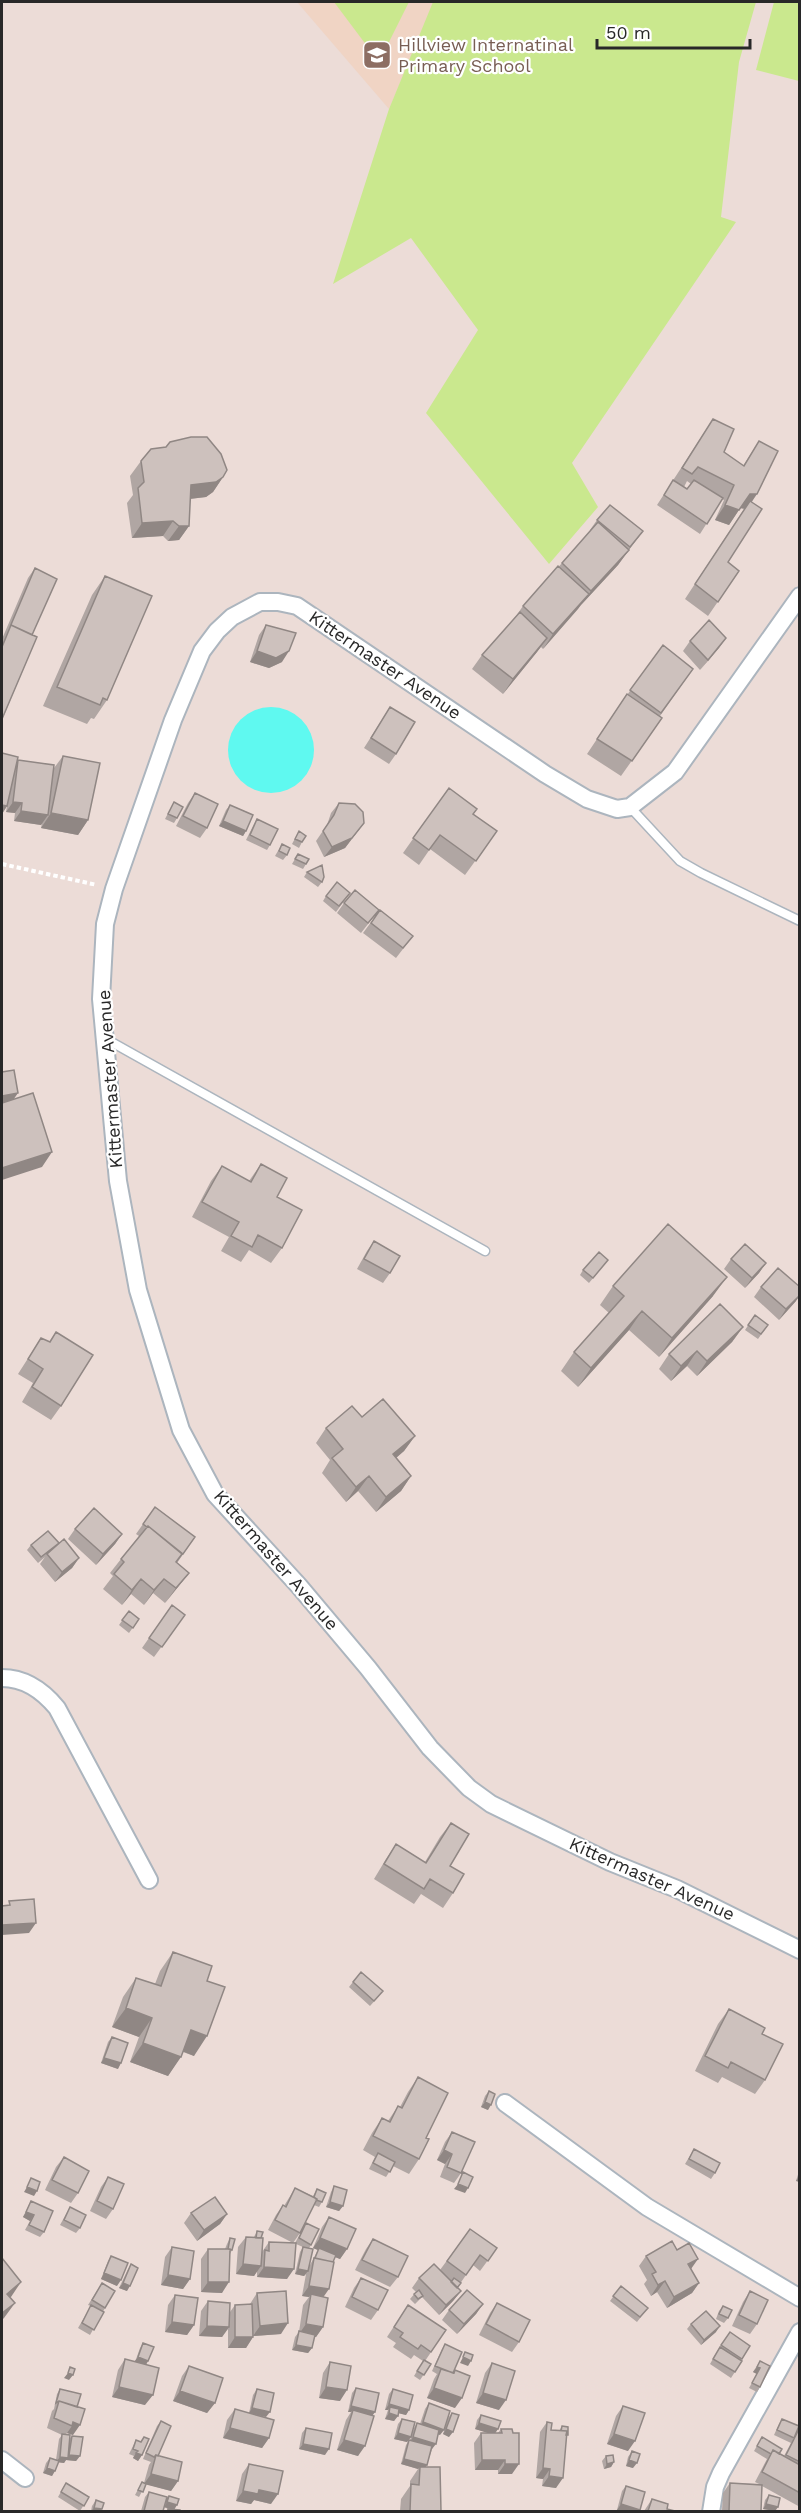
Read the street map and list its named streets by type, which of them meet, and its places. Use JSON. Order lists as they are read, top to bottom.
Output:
{
  "streets": {
    "street": ["Kittermaster Avenue"]
  },
  "places": {
    "school or university": ["Hillview Internatinal Primary School"]
  },
  "scale_bar": "50 m"
}
